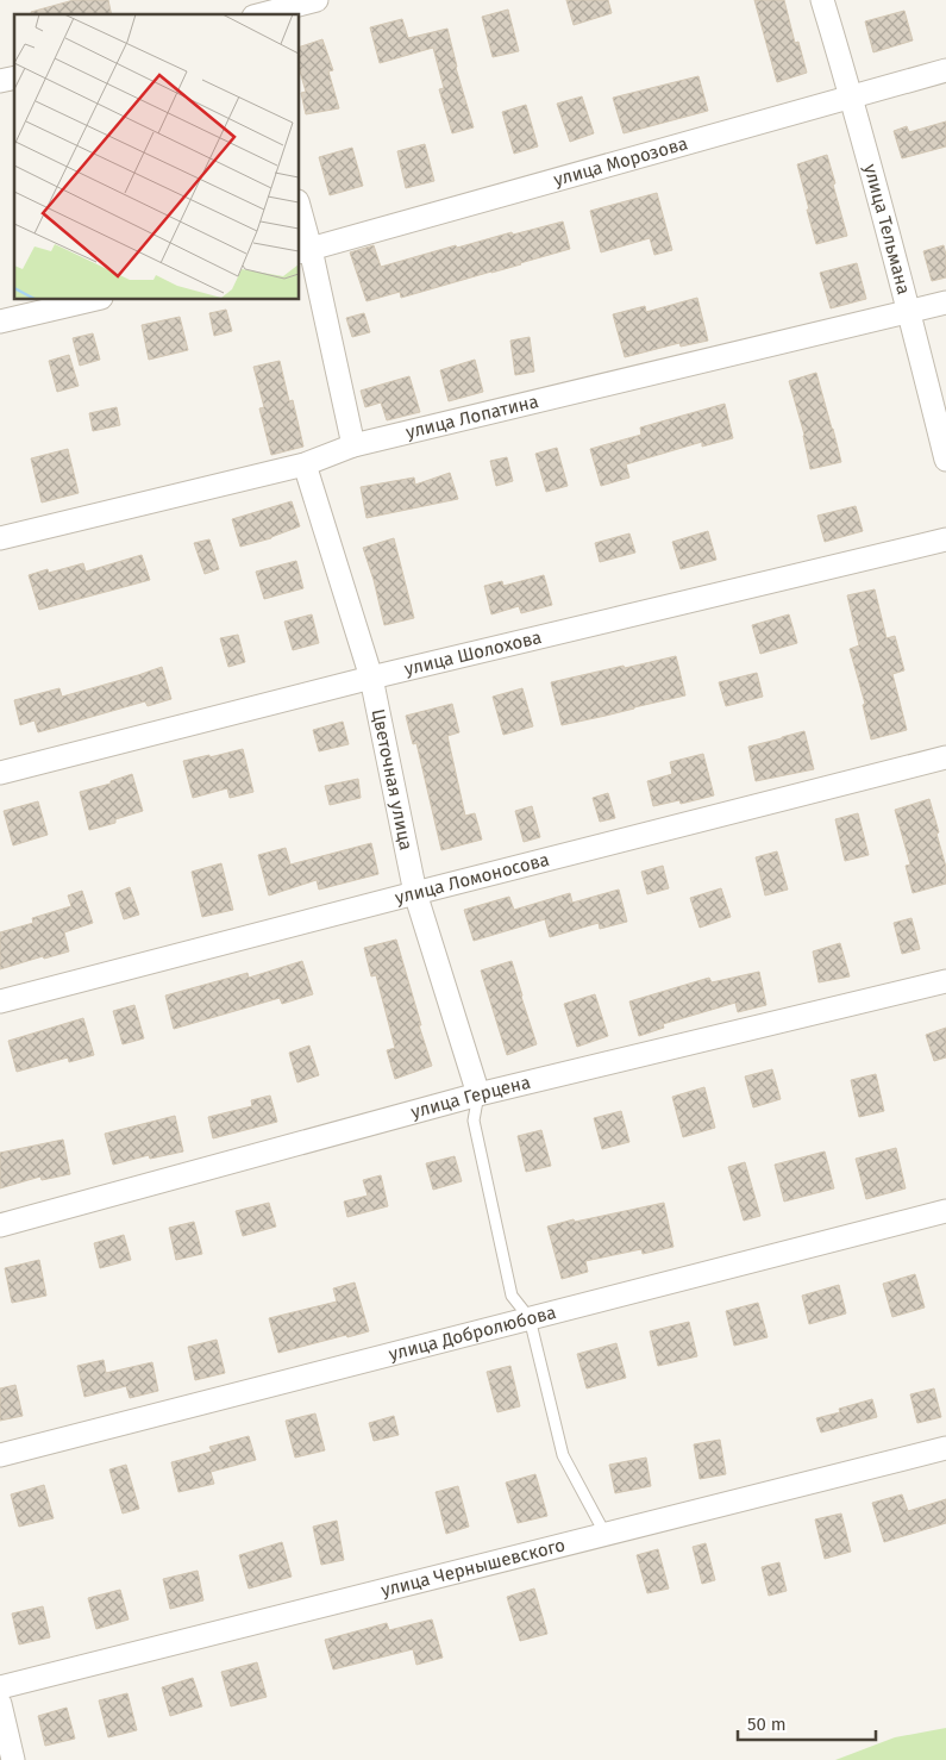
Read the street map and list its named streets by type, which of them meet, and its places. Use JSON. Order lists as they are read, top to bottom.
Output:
{
  "streets": {
    "street": [
      "улица Морозова",
      "улица Тельмана",
      "улица Лопатина",
      "улица Шолохова",
      "Цветочная улица",
      "улица Ломоносова",
      "улица Герцена",
      "улица Добролюбова",
      "улица Чернышевского"
    ]
  },
  "crossings": [
    ["улица Морозова", "улица Тельмана"],
    ["улица Тельмана", "улица Лопатина"],
    ["улица Лопатина", "Цветочная улица"],
    ["улица Шолохова", "Цветочная улица"],
    ["Цветочная улица", "улица Ломоносова"],
    ["Цветочная улица", "улица Герцена"]
  ],
  "scale_bar": "50 m"
}
